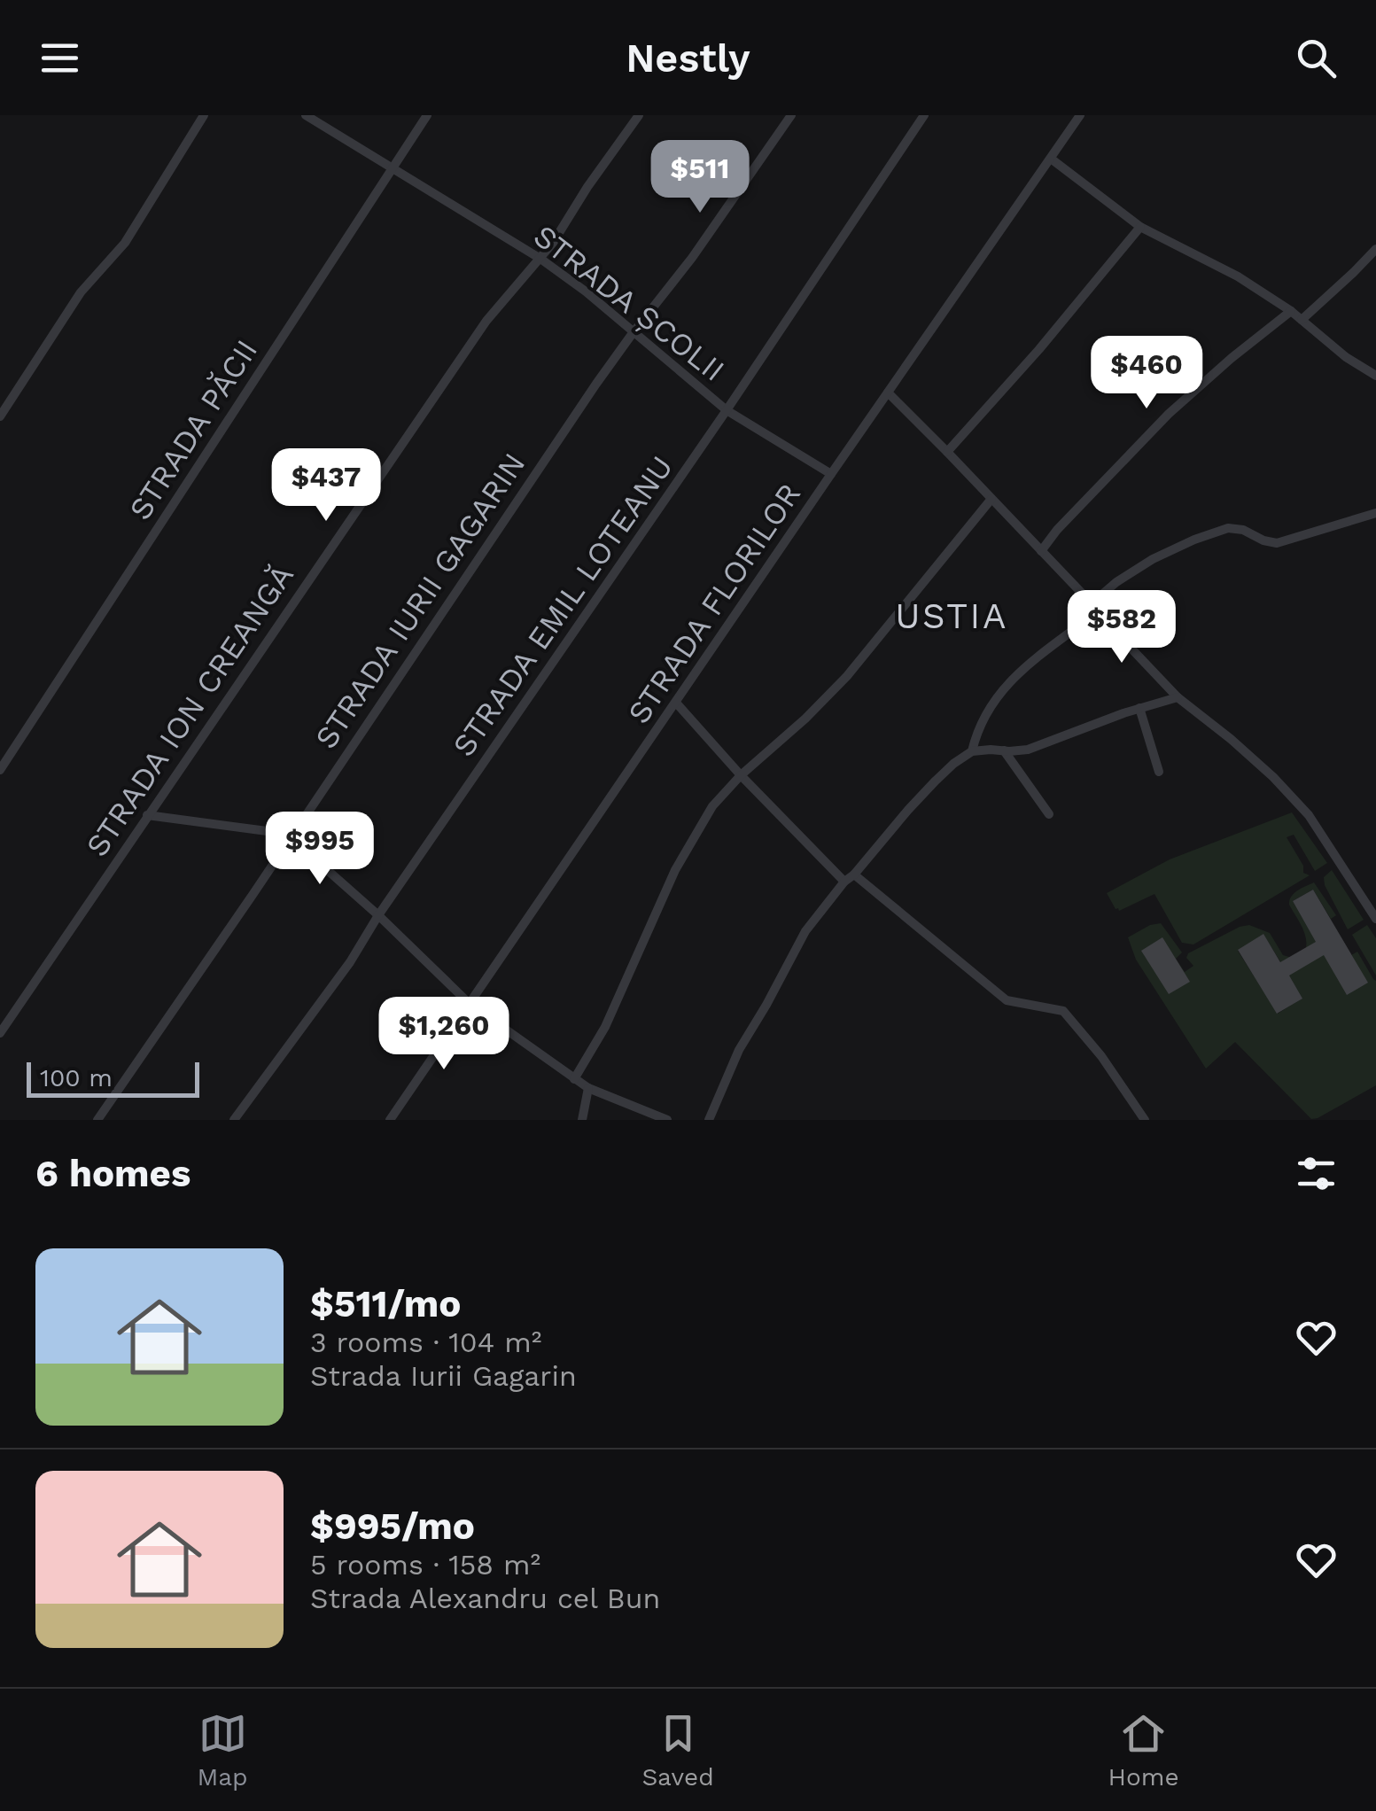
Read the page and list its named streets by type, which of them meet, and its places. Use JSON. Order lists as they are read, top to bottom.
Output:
{
  "streets": {
    "street": [
      "STRADA ȘCOLII",
      "STRADA PĂCII",
      "STRADA IURII GAGARIN",
      "STRADA FLORILOR",
      "STRADA EMIL LOTEANU",
      "STRADA ION CREANGĂ"
    ]
  },
  "crossings": [
    ["STRADA ȘCOLII", "STRADA PĂCII"],
    ["STRADA ȘCOLII", "STRADA IURII GAGARIN"],
    ["STRADA ȘCOLII", "STRADA FLORILOR"],
    ["STRADA ȘCOLII", "STRADA EMIL LOTEANU"],
    ["STRADA ȘCOLII", "STRADA ION CREANGĂ"]
  ],
  "districts": ["USTIA"],
  "scale_bar": "100 m",
  "page": {
    "header": "Nestly",
    "price": [
      "$511",
      "$460",
      "$437",
      "$582",
      "$995",
      "$1,260"
    ],
    "scale": "100 m",
    "heading": "6 homes",
    "list": [
      {
        "name": "$511/mo",
        "note": "3 rooms · 104 m² · Strada Iurii Gagarin"
      },
      {
        "name": "$995/mo",
        "note": "5 rooms · 158 m² · Strada Alexandru cel Bun"
      }
    ],
    "tabs": ["Map", "Saved", "Home"]
  }
}
